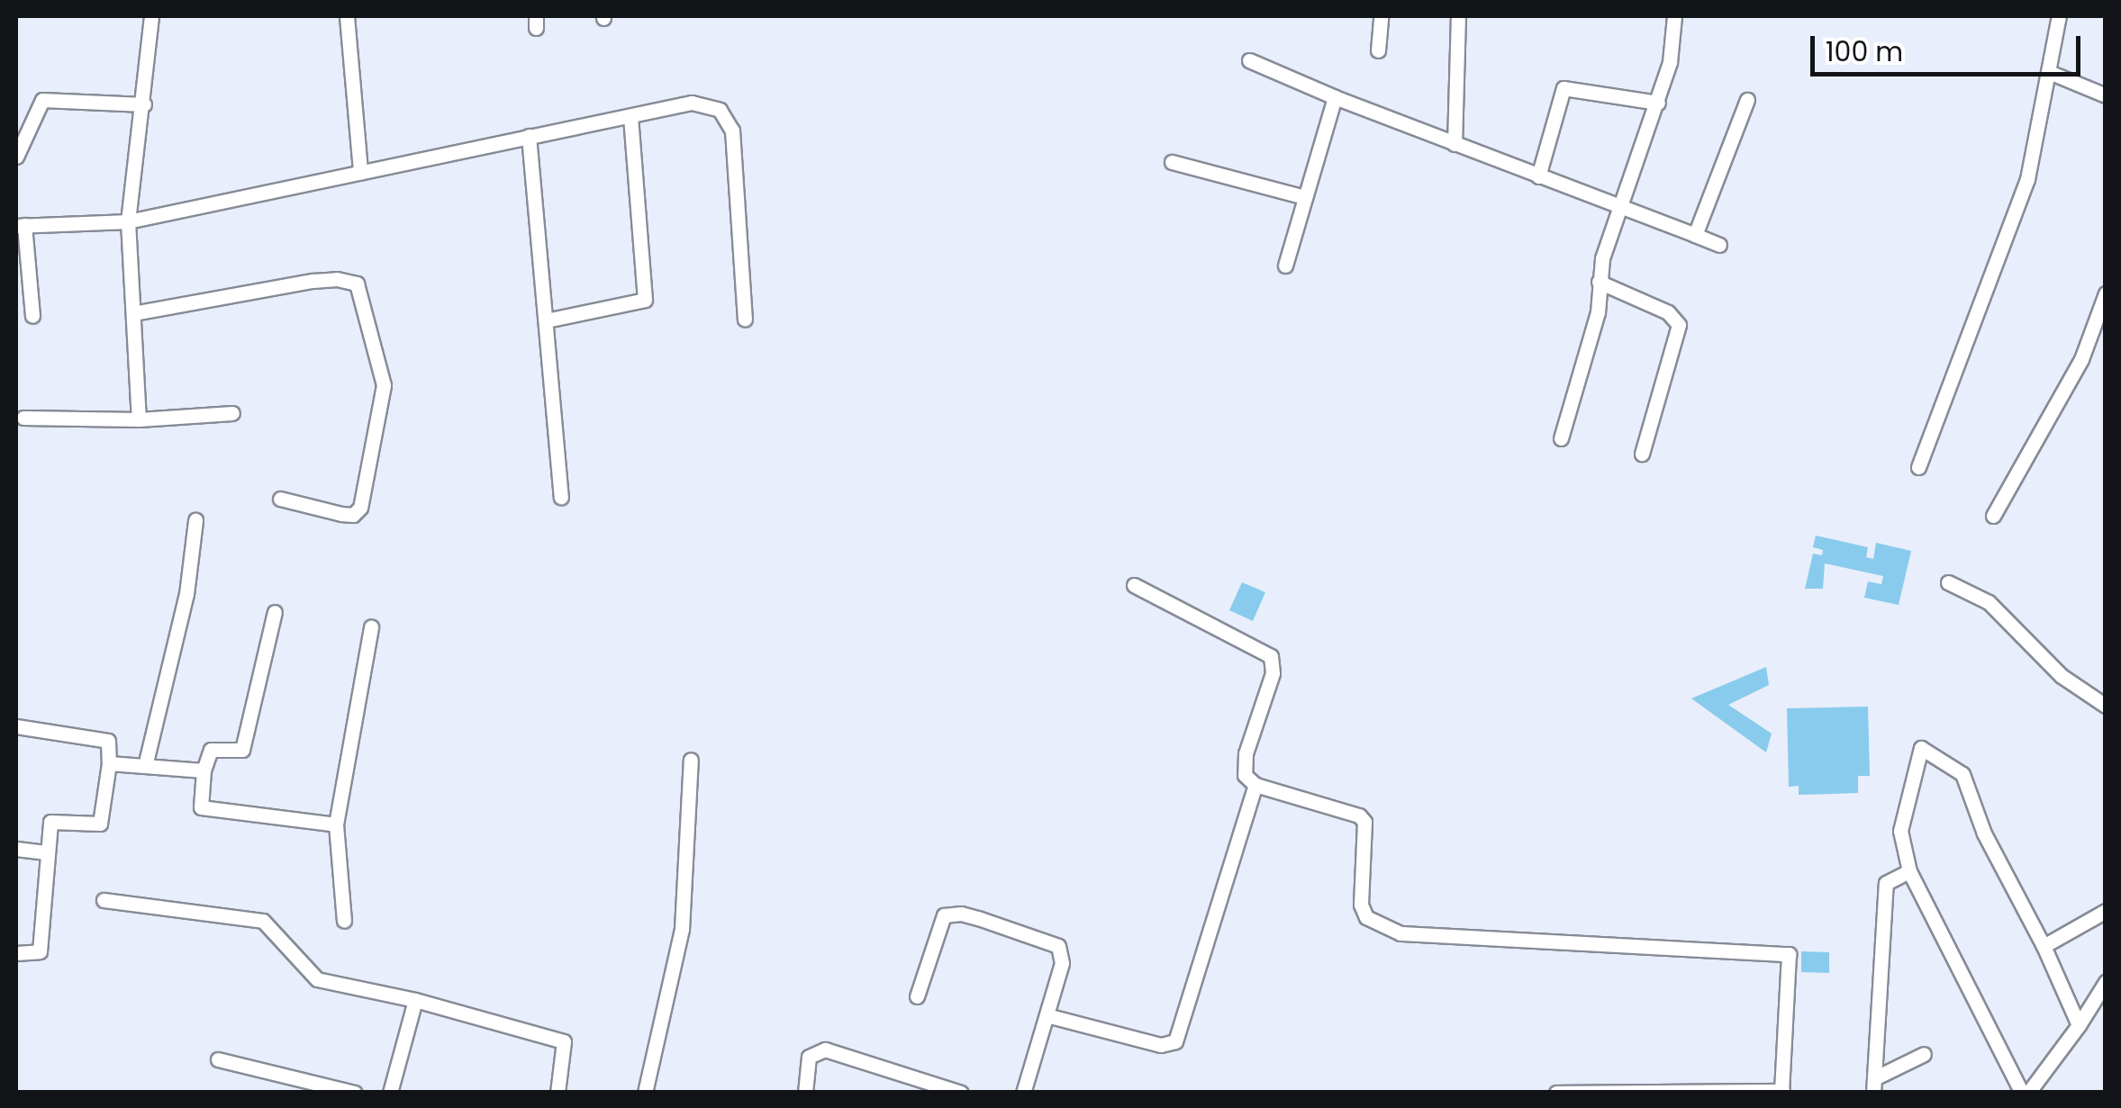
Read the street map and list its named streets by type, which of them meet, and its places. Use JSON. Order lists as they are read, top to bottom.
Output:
{
  "scale_bar": "100 m"
}
